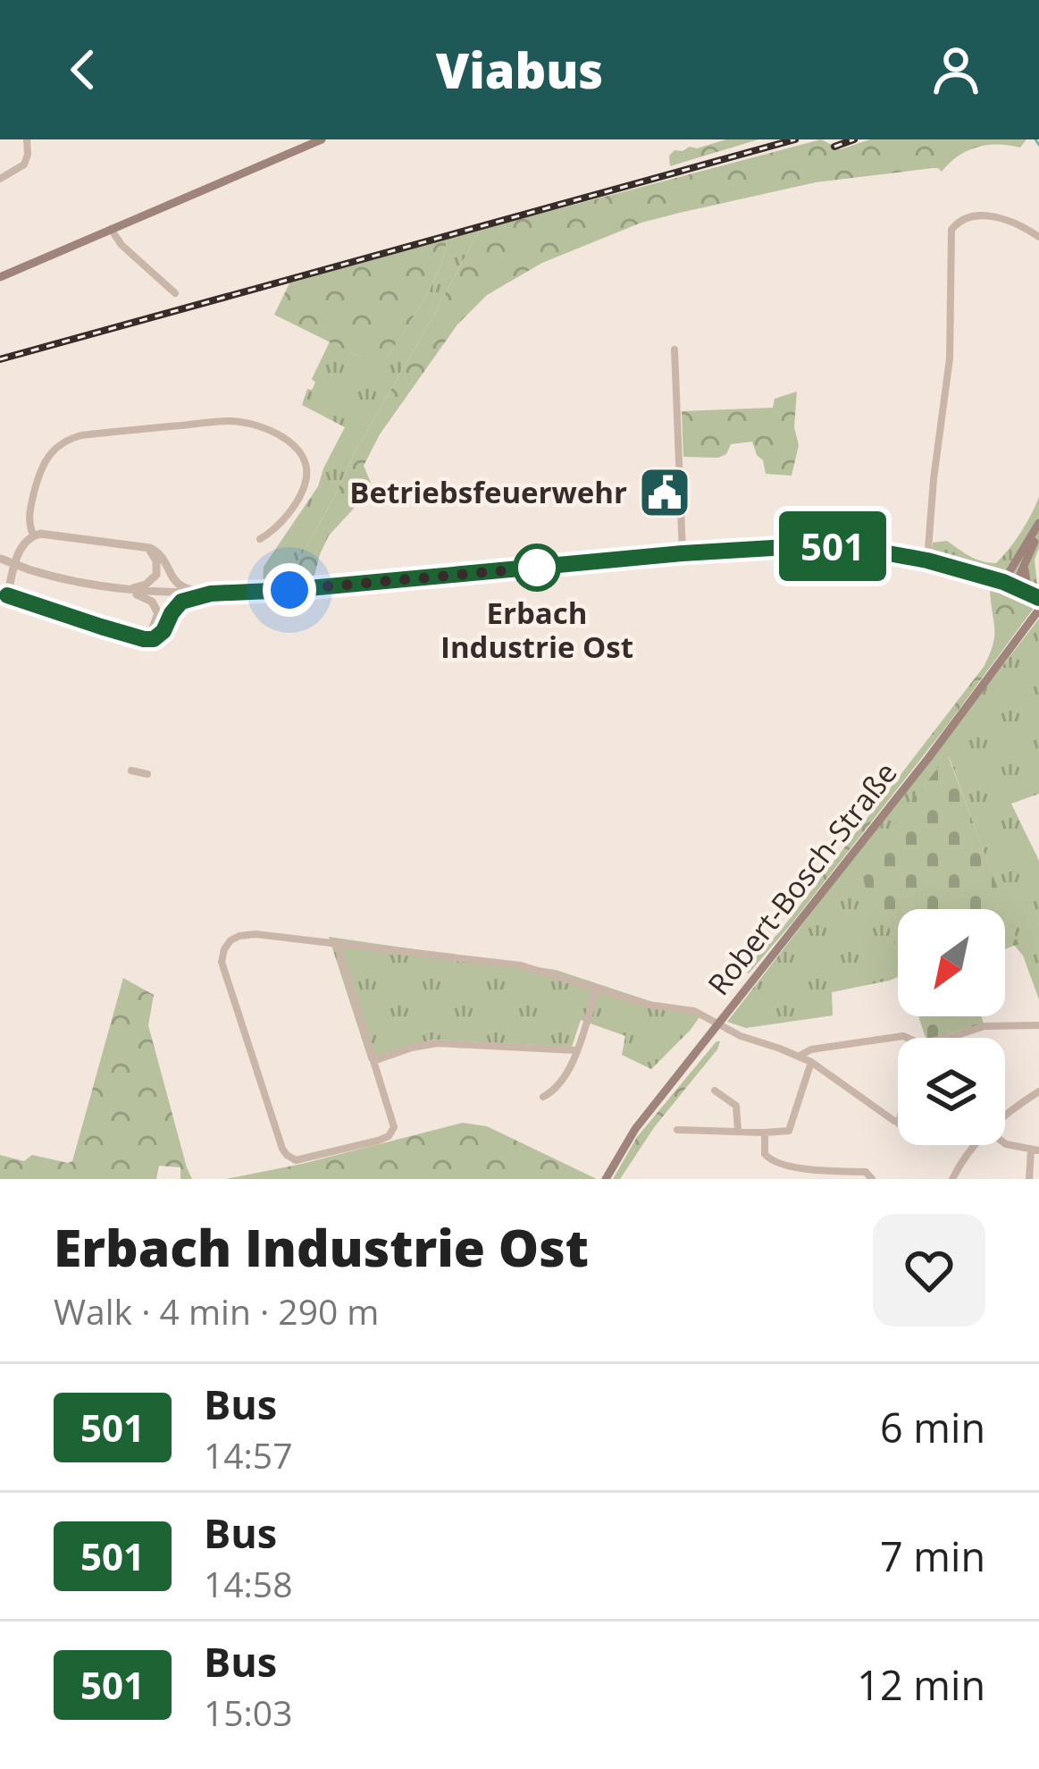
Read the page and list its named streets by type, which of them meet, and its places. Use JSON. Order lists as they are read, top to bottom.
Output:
{
  "streets": {
    "main road": ["Robert-Bosch-Straße"]
  },
  "places": {
    "public building": ["Betriebsfeuerwehr"],
    "other": ["Erbach Industrie Ost"]
  },
  "lines": ["bus line 501"],
  "north": "bottom left",
  "page": {
    "header": "Viabus",
    "on_map": "501",
    "heading": ["Erbach Industrie Ost", "Walk · 4 min · 290 m"],
    "list": [
      {
        "mark": "501",
        "name": "Bus",
        "note": "14:57",
        "value": "6 min"
      },
      {
        "mark": "501",
        "name": "Bus",
        "note": "14:58",
        "value": "7 min"
      },
      {
        "mark": "501",
        "name": "Bus",
        "note": "15:03",
        "value": "12 min"
      }
    ]
  }
}
